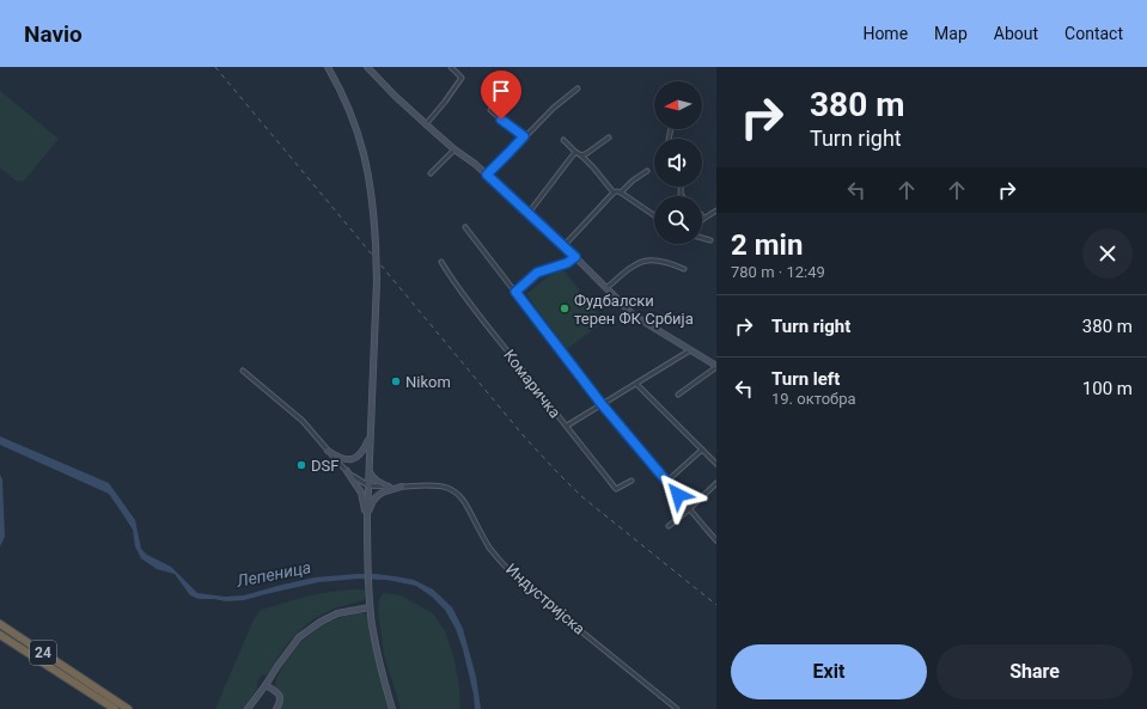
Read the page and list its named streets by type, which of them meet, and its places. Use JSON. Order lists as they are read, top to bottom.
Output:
{
  "streets": {
    "highway": ["24"],
    "street": ["Комаричка", "Индустријска"]
  },
  "water": ["Лепеница"],
  "places": ["Фудбалски терен ФК Србија", "Nikom", "DSF"],
  "north": "left",
  "page": {
    "header": "Navio",
    "nav": [
      "Home",
      "Map",
      "About",
      "Contact"
    ],
    "turn": ["380 m", "Turn right"],
    "heading": ["2 min", "780 m · 12:49"],
    "list": [
      {
        "name": "Turn right",
        "value": "380 m"
      },
      {
        "name": "Turn left",
        "note": "19. октобра",
        "value": "100 m"
      }
    ],
    "buttons": ["Exit", "Share"]
  }
}
